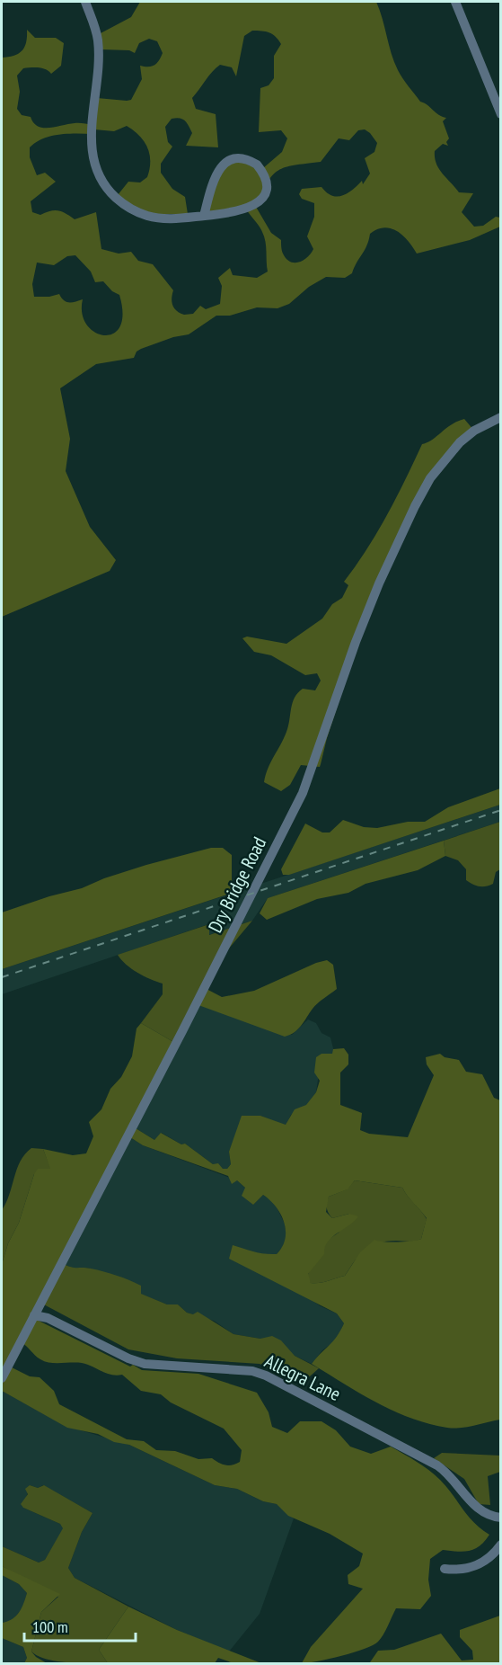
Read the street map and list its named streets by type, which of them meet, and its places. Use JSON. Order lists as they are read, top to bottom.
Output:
{
  "streets": {
    "street": ["Dry Bridge Road", "Allegra Lane"]
  },
  "crossings": [
    ["Dry Bridge Road", "Allegra Lane"]
  ],
  "scale_bar": "100 m"
}
